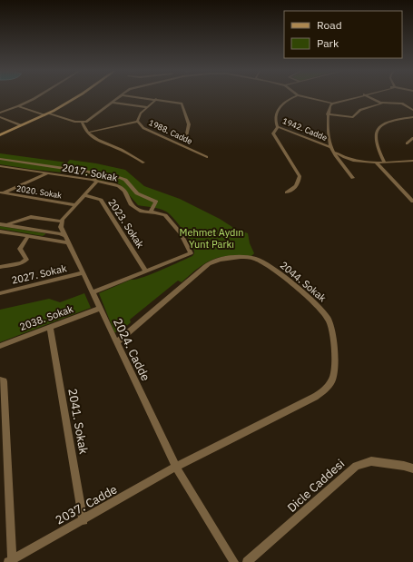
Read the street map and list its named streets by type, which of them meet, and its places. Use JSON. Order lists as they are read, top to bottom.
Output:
{
  "streets": {
    "street": [
      "1942. Cadde",
      "1988. Cadde",
      "2017. Sokak",
      "2020. Sokak",
      "2023. Sokak",
      "2027. Sokak",
      "2044. Sokak",
      "2038. Sokak",
      "2024. Cadde",
      "2041. Sokak",
      "Dicle Caddesi",
      "2037. Cadde"
    ]
  },
  "crossings": [
    ["2017. Sokak", "2023. Sokak"],
    ["2017. Sokak", "2024. Cadde"],
    ["2027. Sokak", "2024. Cadde"],
    ["2044. Sokak", "2024. Cadde"],
    ["2044. Sokak", "2037. Cadde"],
    ["2038. Sokak", "2024. Cadde"],
    ["2038. Sokak", "2041. Sokak"],
    ["2024. Cadde", "2037. Cadde"],
    ["2041. Sokak", "2037. Cadde"]
  ],
  "parks": ["Mehmet Aydın Yunt Parkı"],
  "legend": ["Road", "Park"]
}
